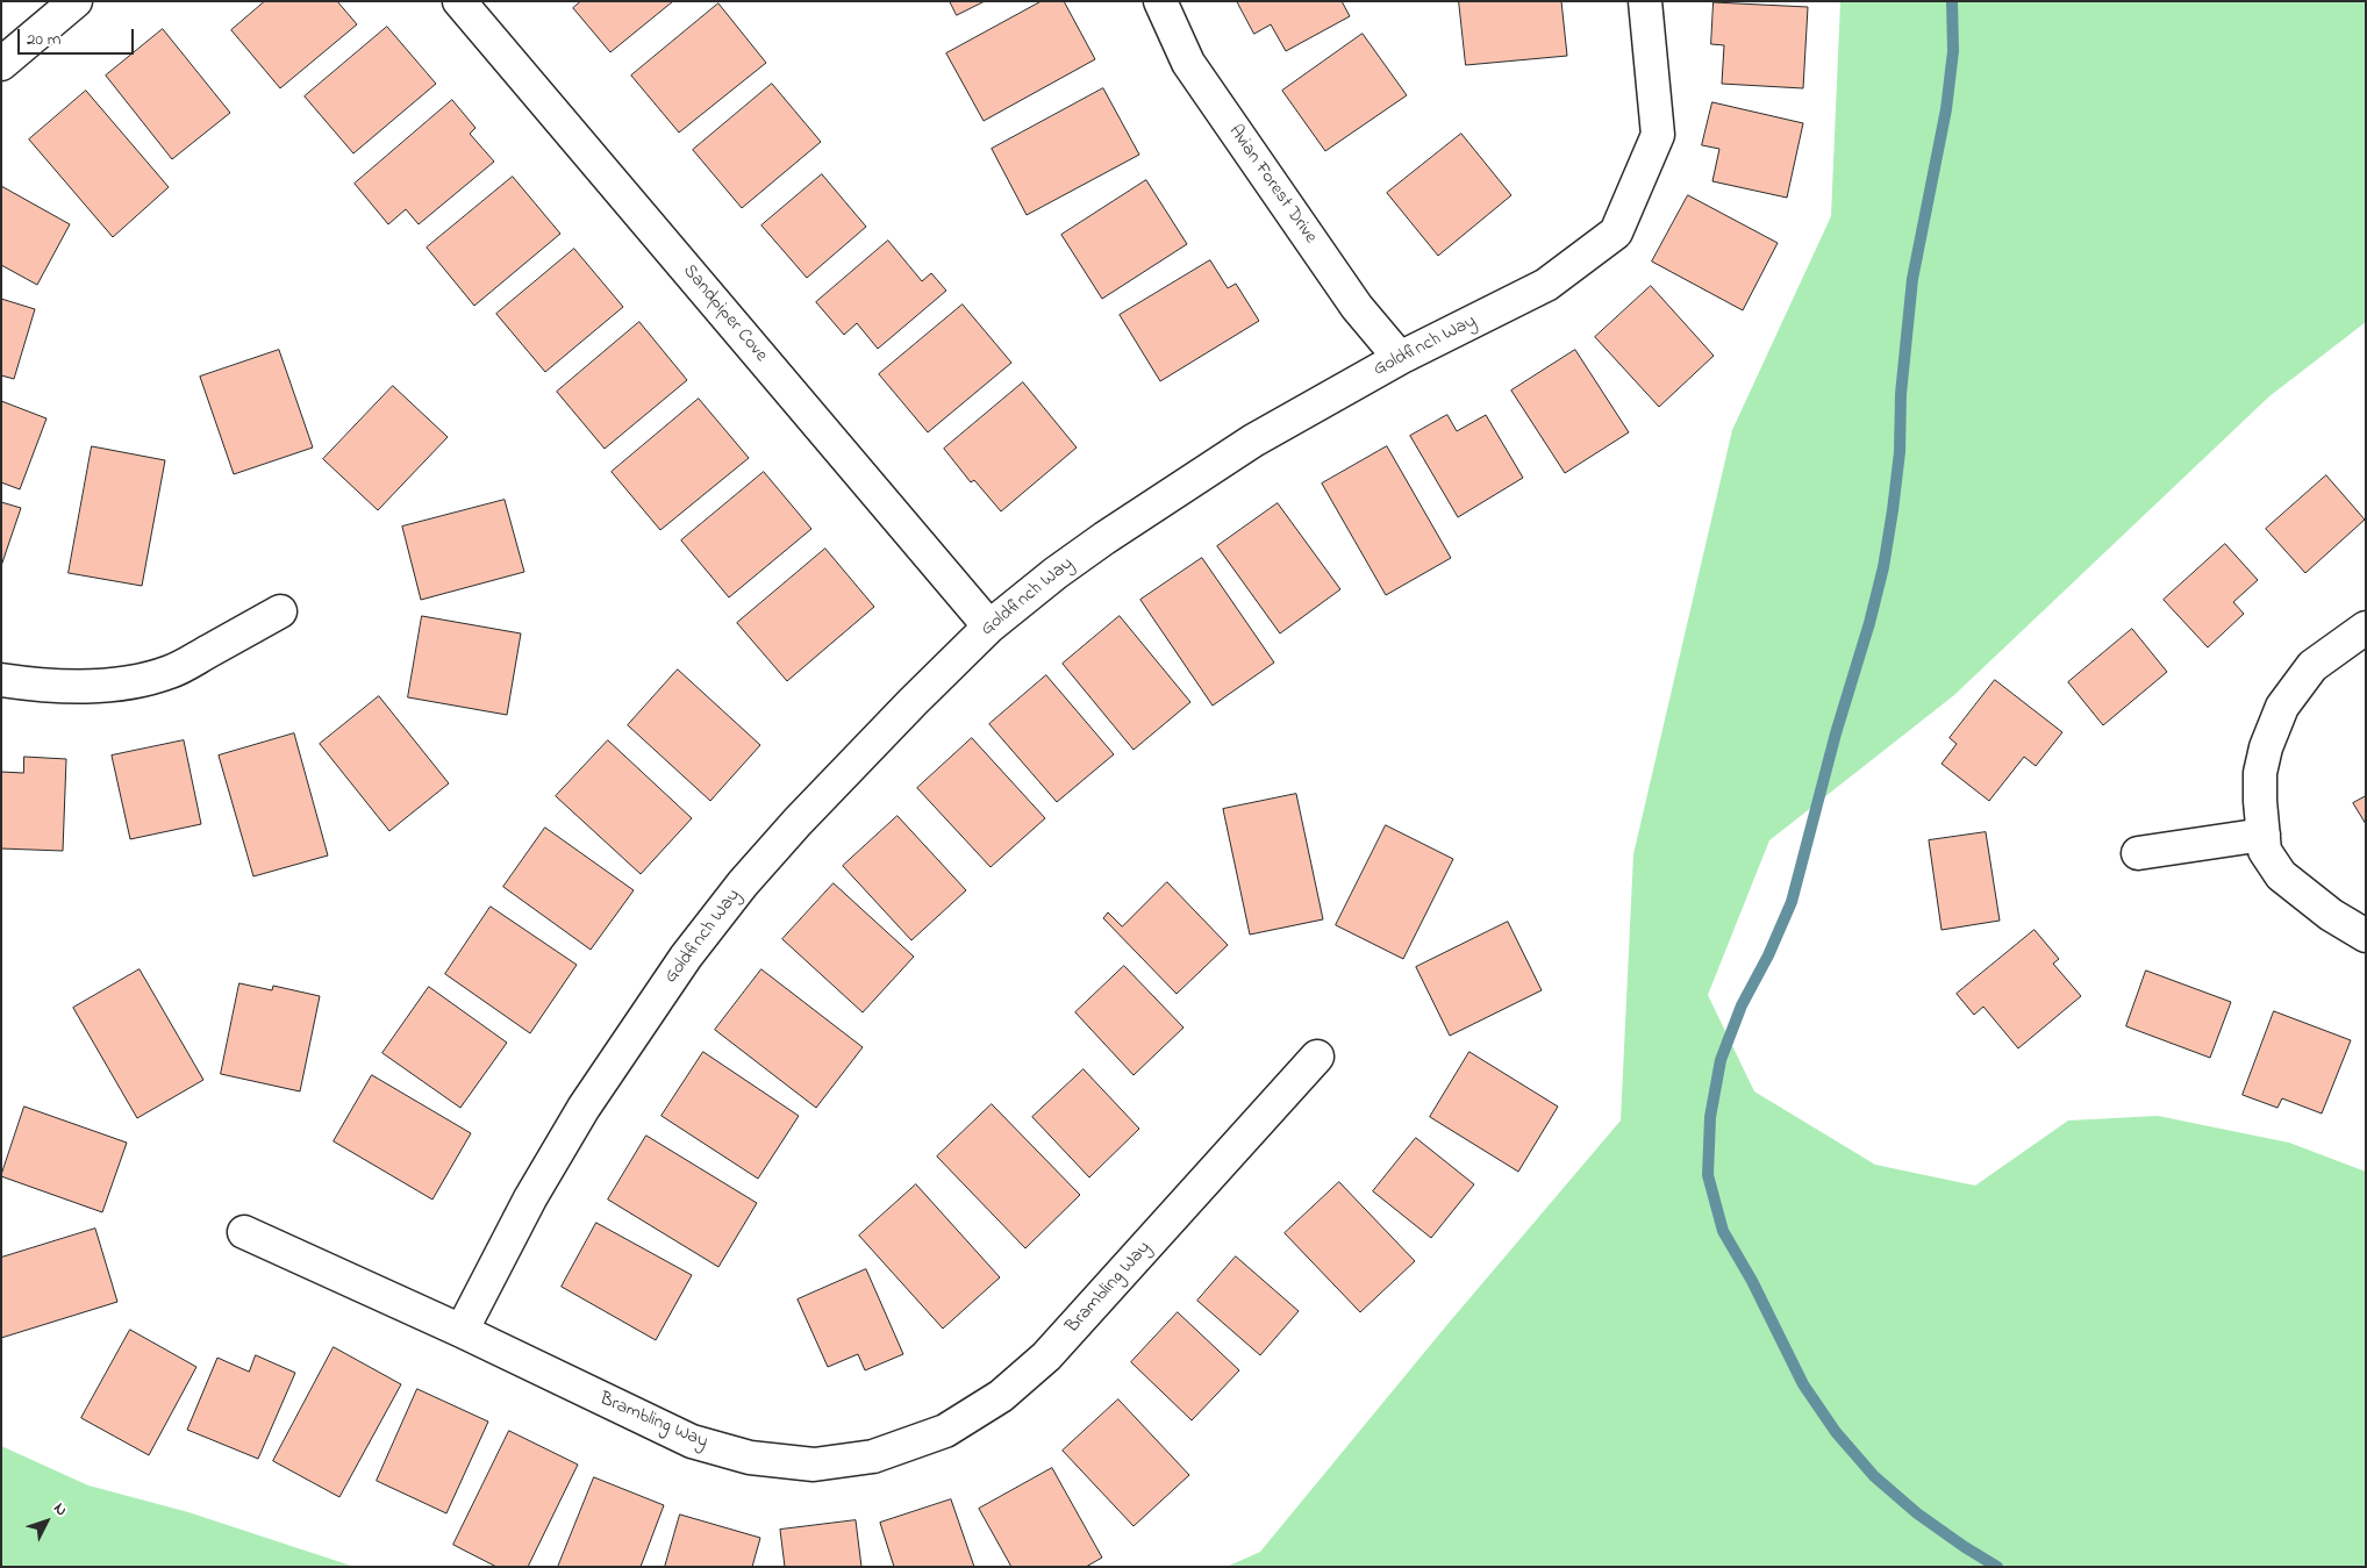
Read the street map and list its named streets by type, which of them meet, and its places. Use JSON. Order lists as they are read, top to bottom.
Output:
{
  "streets": {
    "street": [
      "Avian Forest Drive",
      "Sandpiper Cove",
      "Goldfinch Way",
      "Brambling Way"
    ]
  },
  "crossings": [
    ["Avian Forest Drive", "Goldfinch Way"],
    ["Sandpiper Cove", "Goldfinch Way"],
    ["Goldfinch Way", "Brambling Way"]
  ],
  "scale_bar": "20 m",
  "north": "top right"
}
